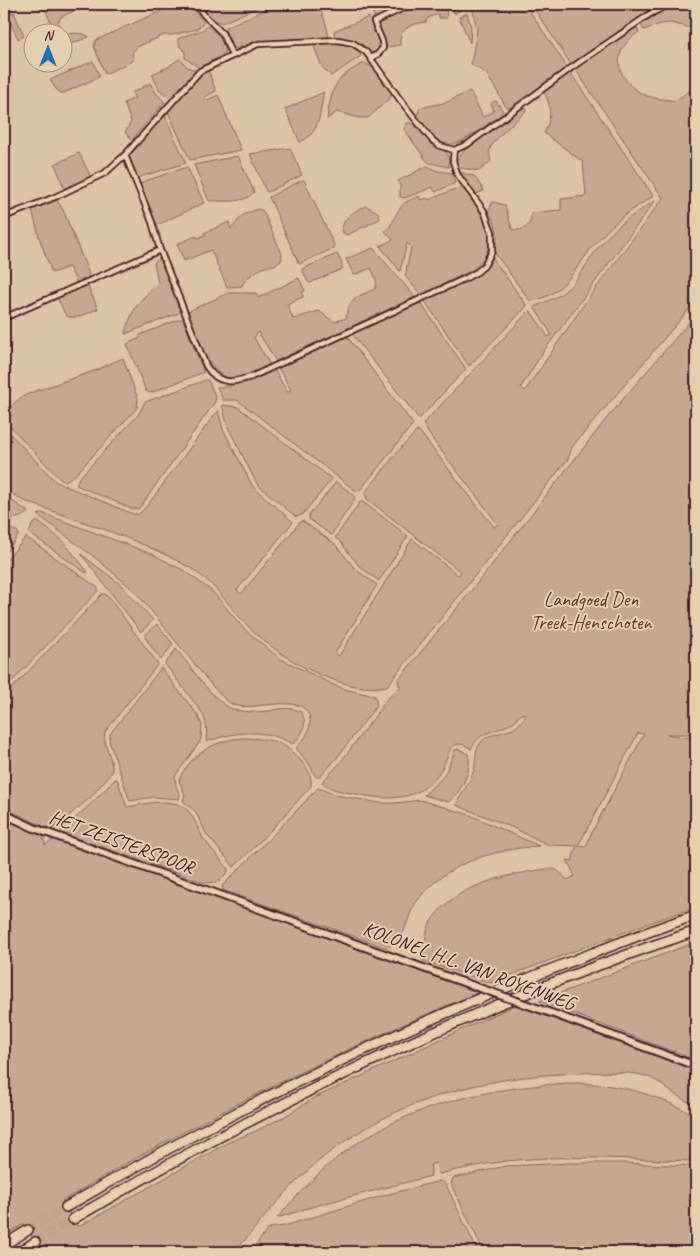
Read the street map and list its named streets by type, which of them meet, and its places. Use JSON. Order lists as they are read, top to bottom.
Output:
{
  "streets": {
    "street": ["HET ZEISTERSPOOR", "KOLONEL H.L. VAN ROYENWEG"]
  },
  "crossings": [
    ["HET ZEISTERSPOOR", "KOLONEL H.L. VAN ROYENWEG"]
  ],
  "parks": ["Landgoed Den Treek-Henschoten"],
  "north": "top"
}
